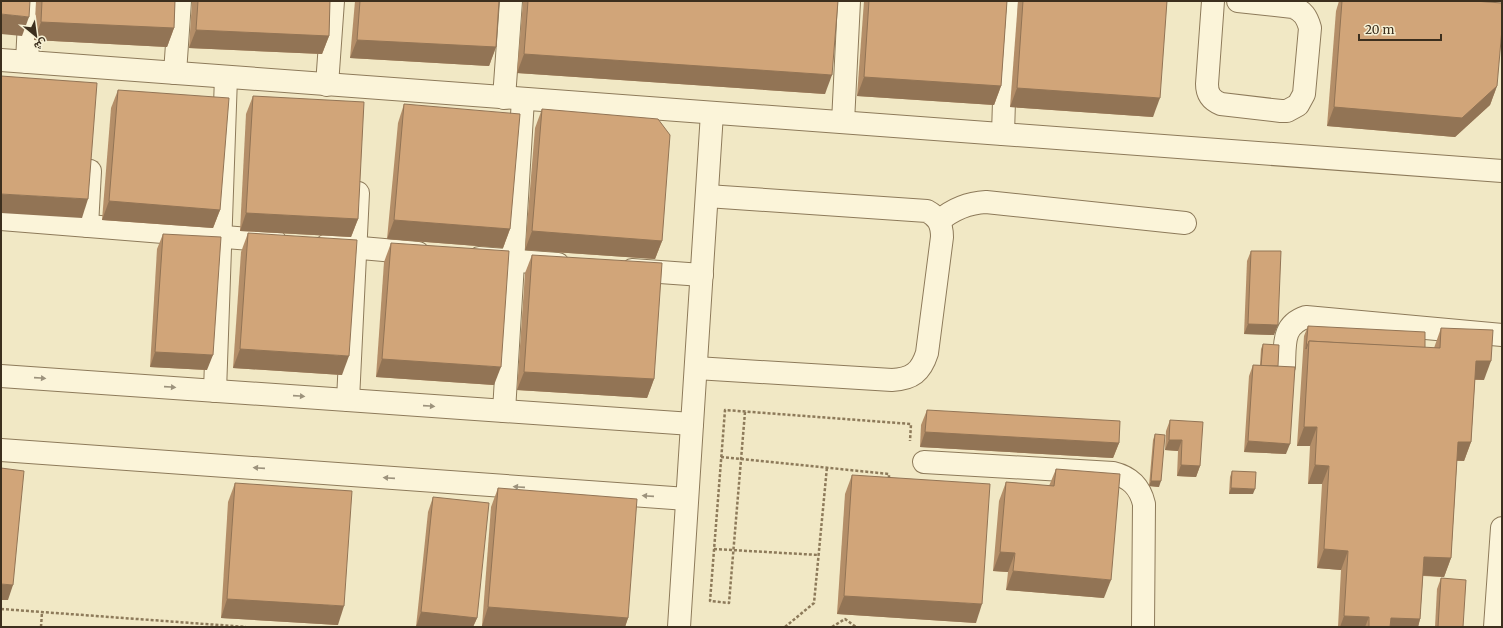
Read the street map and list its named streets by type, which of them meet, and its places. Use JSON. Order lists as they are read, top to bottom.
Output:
{
  "scale_bar": "20 m",
  "north": "bottom right"
}
